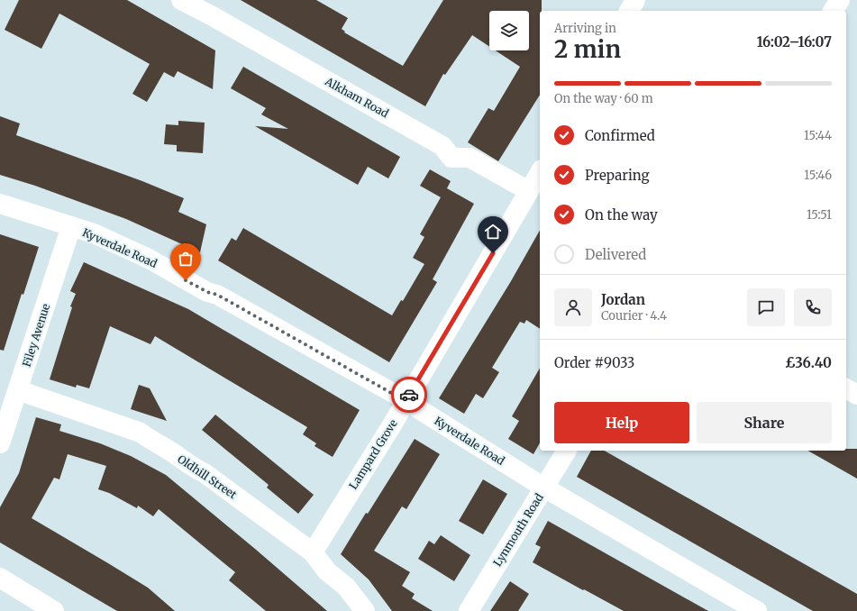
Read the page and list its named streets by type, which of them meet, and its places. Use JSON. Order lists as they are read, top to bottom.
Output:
{
  "streets": {
    "street": [
      "Alkham Road",
      "Kyverdale Road",
      "Filey Avenue",
      "Lampard Grove",
      "Oldhill Street",
      "Lynmouth Road"
    ]
  },
  "crossings": [
    ["Alkham Road", "Lampard Grove"],
    ["Kyverdale Road", "Filey Avenue"],
    ["Kyverdale Road", "Lampard Grove"],
    ["Kyverdale Road", "Lynmouth Road"],
    ["Filey Avenue", "Oldhill Street"],
    ["Lampard Grove", "Oldhill Street"]
  ],
  "page": {
    "heading": ["2 min", "Arriving in", "16:02–16:07"],
    "panel": [
      "Jordan",
      "Courier · 4.4",
      "Order #9033",
      "£36.40"
    ],
    "bar": "On the way · 60 m",
    "list": [
      ["Confirmed", "15:44"],
      ["Preparing", "15:46"],
      ["On the way", "15:51"],
      "Delivered"
    ],
    "buttons": ["Help", "Share"]
  }
}
